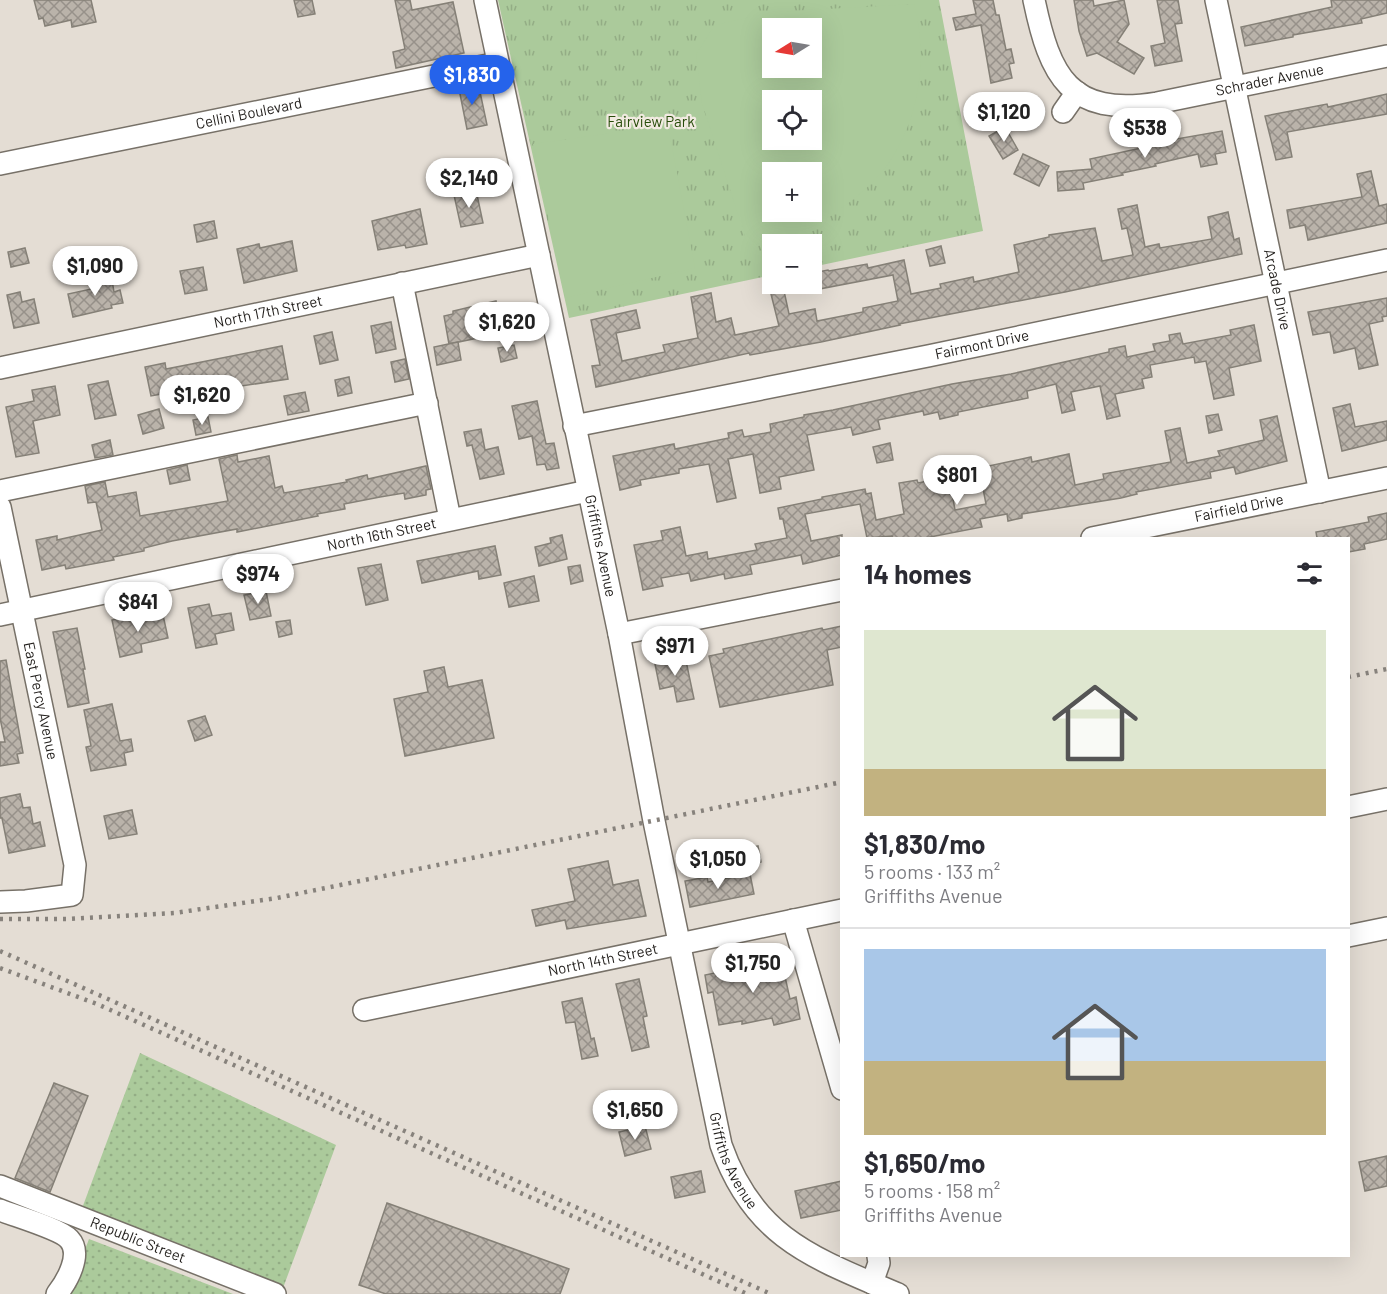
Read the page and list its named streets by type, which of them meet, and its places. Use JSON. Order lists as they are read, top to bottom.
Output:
{
  "streets": {
    "street": [
      "Schrader Avenue",
      "Cellini Boulevard",
      "Arcade Drive",
      "North 17th Street",
      "Fairmont Drive",
      "Fairfield Drive",
      "North 16th Street",
      "Griffiths Avenue",
      "East Percy Avenue",
      "North 14th Street",
      "Republic Street"
    ]
  },
  "crossings": [
    ["Schrader Avenue", "Arcade Drive"],
    ["Cellini Boulevard", "Griffiths Avenue"],
    ["Arcade Drive", "Fairmont Drive"],
    ["Arcade Drive", "Fairfield Drive"],
    ["North 17th Street", "Griffiths Avenue"],
    ["Fairmont Drive", "Griffiths Avenue"],
    ["North 16th Street", "Griffiths Avenue"],
    ["North 16th Street", "East Percy Avenue"],
    ["Griffiths Avenue", "North 14th Street"]
  ],
  "parks": ["Fairview Park"],
  "north": "left",
  "page": {
    "map_buttons": ["+", "−"],
    "price": [
      "$1,830",
      "$1,120",
      "$538",
      "$2,140",
      "$1,090",
      "$1,620",
      "$1,620",
      "$801",
      "$974",
      "$841",
      "$971",
      "$1,050",
      "$1,750",
      "$1,650"
    ],
    "heading": "14 homes",
    "list": [
      {
        "name": "$1,830/mo",
        "note": "5 rooms · 133 m² · Griffiths Avenue"
      },
      {
        "name": "$1,650/mo",
        "note": "5 rooms · 158 m² · Griffiths Avenue"
      }
    ]
  }
}
